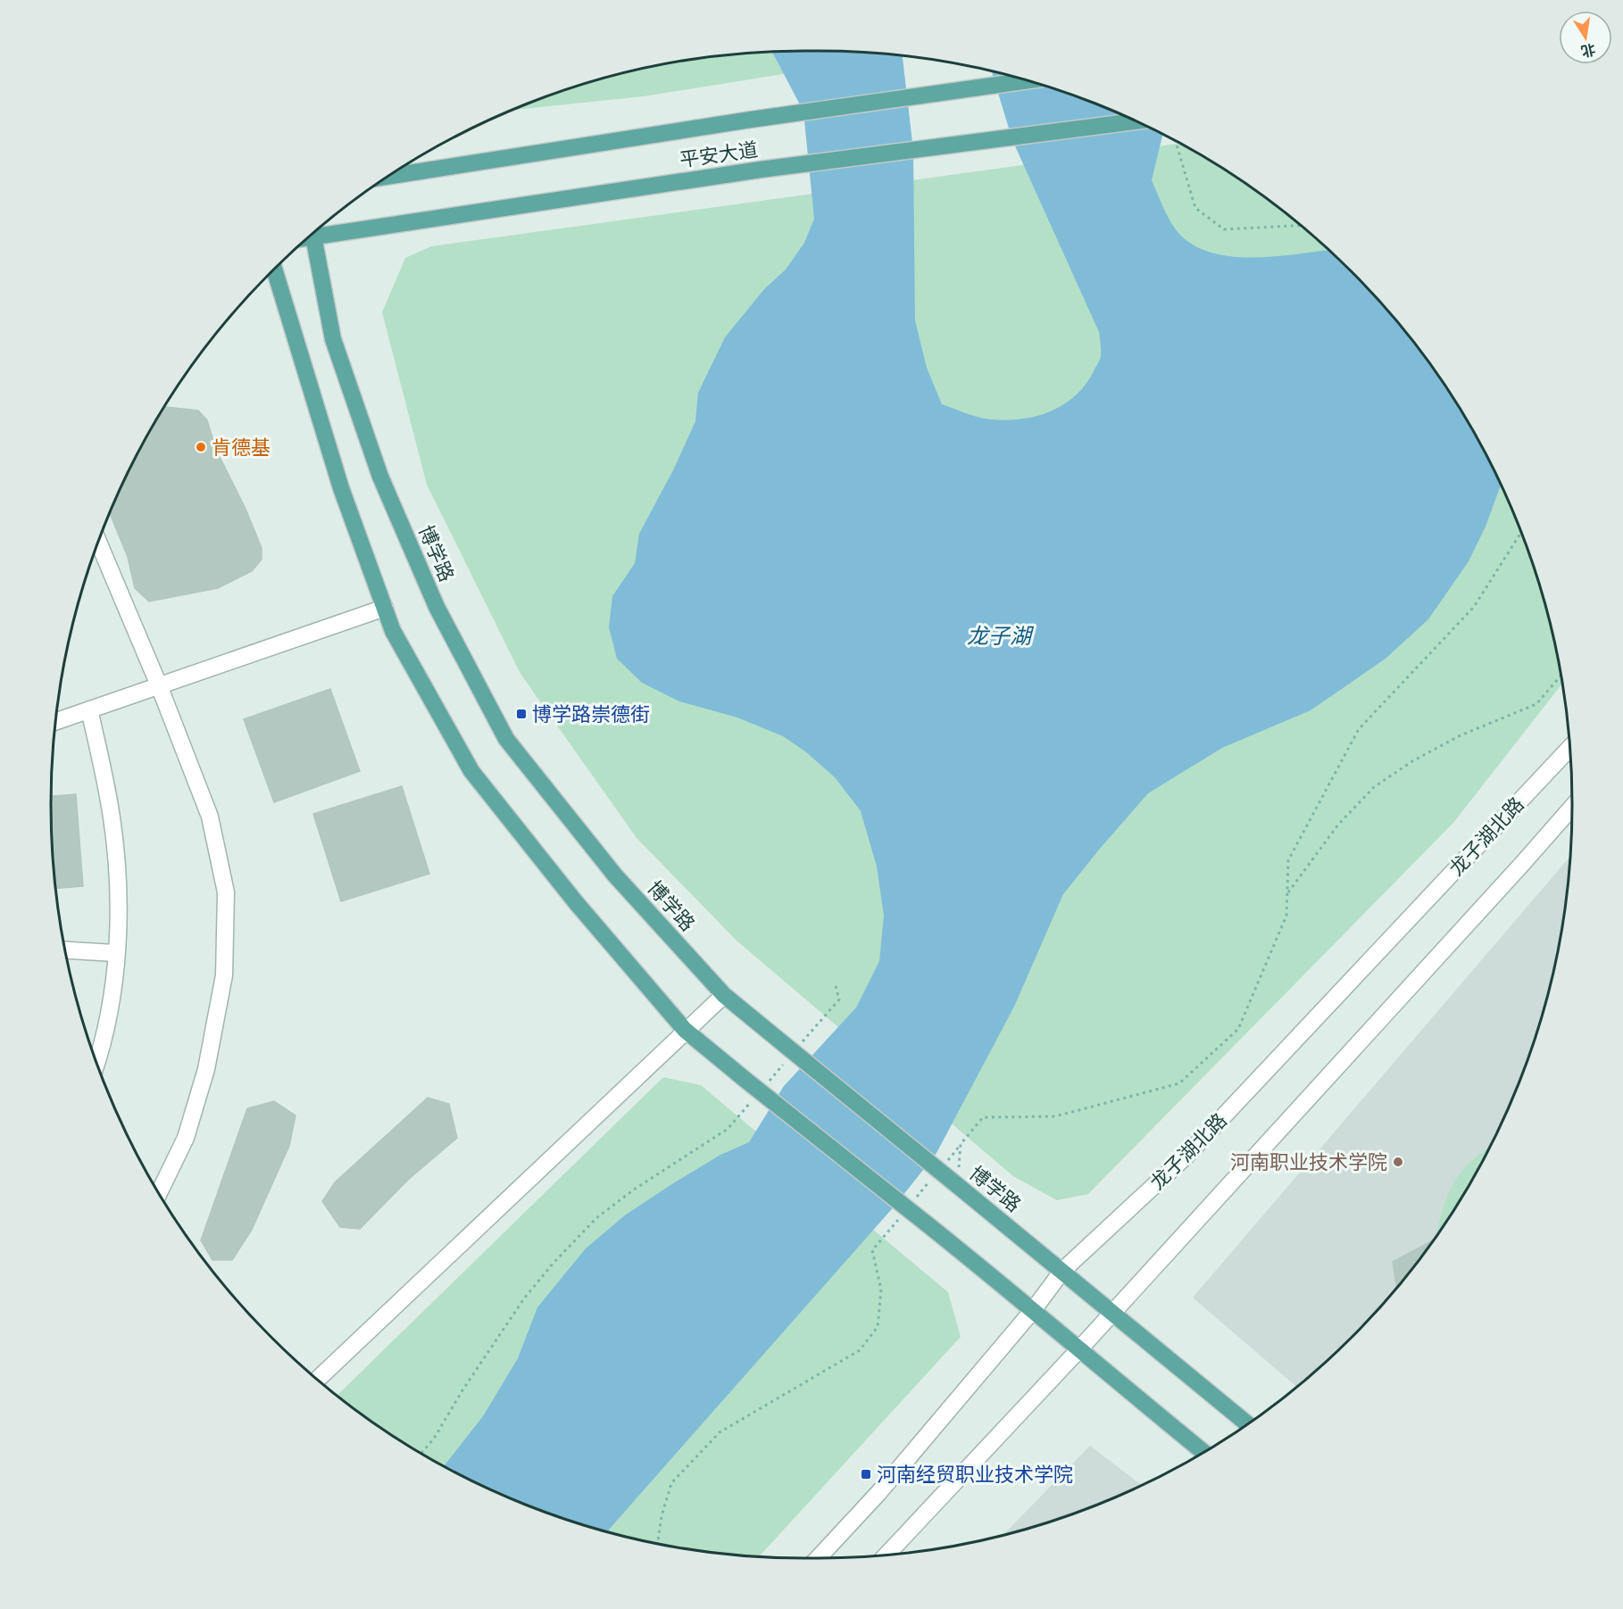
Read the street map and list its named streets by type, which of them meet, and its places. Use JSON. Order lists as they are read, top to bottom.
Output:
{
  "streets": {
    "main road": ["平安大道", "博学路"],
    "street": ["龙子湖北路"]
  },
  "crossings": [
    ["博学路", "龙子湖北路"]
  ],
  "water": ["龙子湖"],
  "places": {
    "other": ["肯德基", "河南职业技术学院"],
    "transit": ["博学路崇德街", "河南经贸职业技术学院"]
  },
  "north": "bottom"
}
